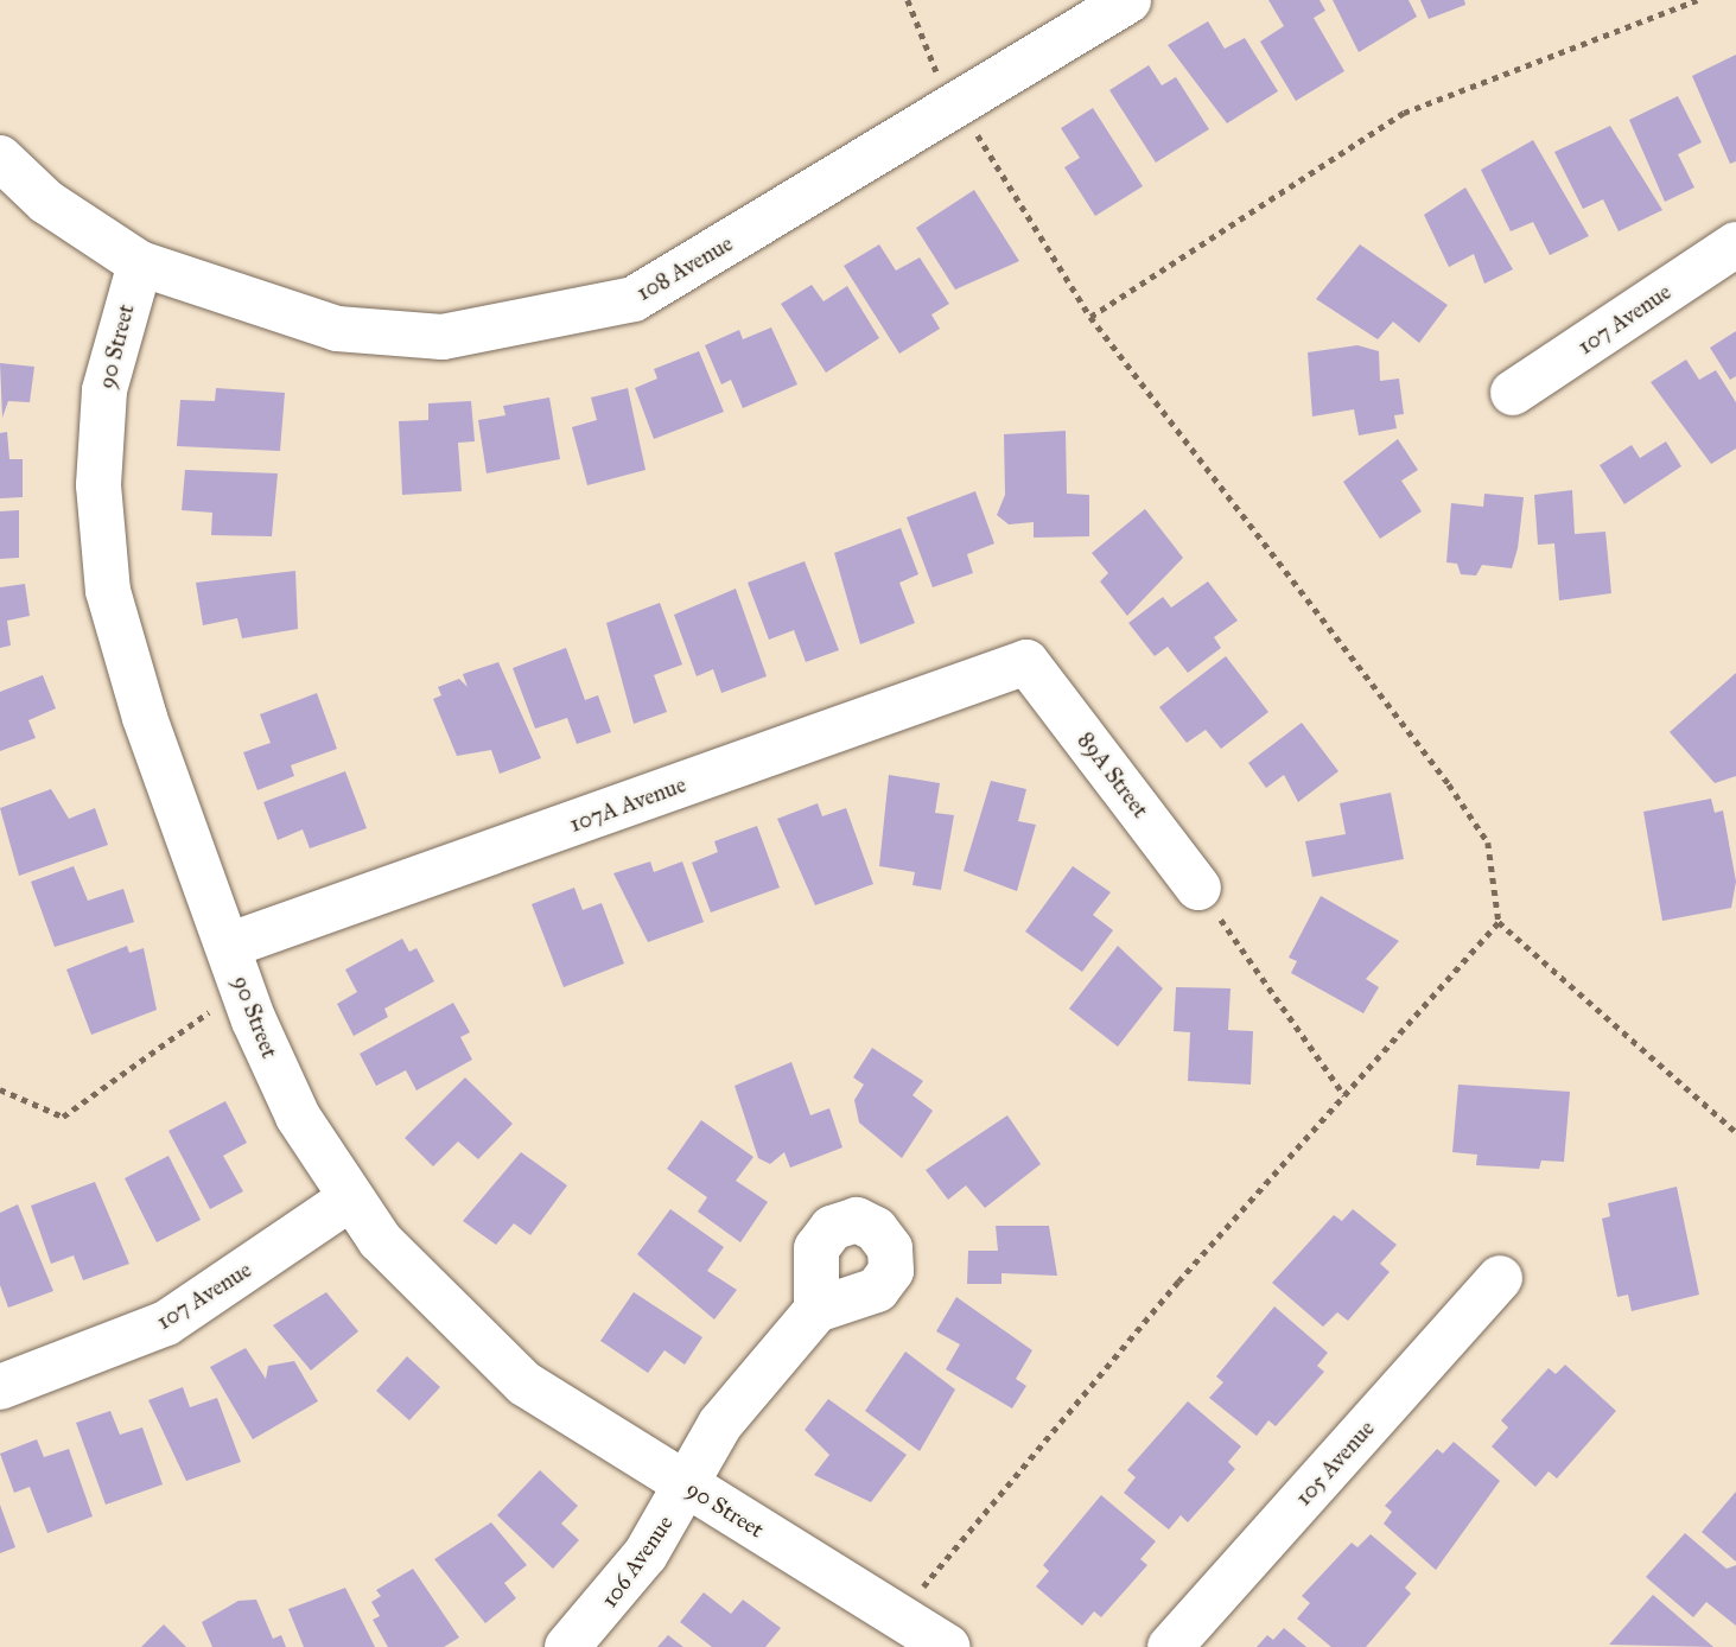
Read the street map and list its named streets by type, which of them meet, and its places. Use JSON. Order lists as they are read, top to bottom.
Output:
{
  "streets": {
    "street": [
      "108 Avenue",
      "107 Avenue",
      "90 Street",
      "89A Street",
      "107A Avenue",
      "105 Avenue",
      "106 Avenue"
    ]
  },
  "crossings": [
    ["108 Avenue", "90 Street"],
    ["107 Avenue", "90 Street"],
    ["90 Street", "107A Avenue"],
    ["90 Street", "106 Avenue"],
    ["89A Street", "107A Avenue"]
  ]
}
